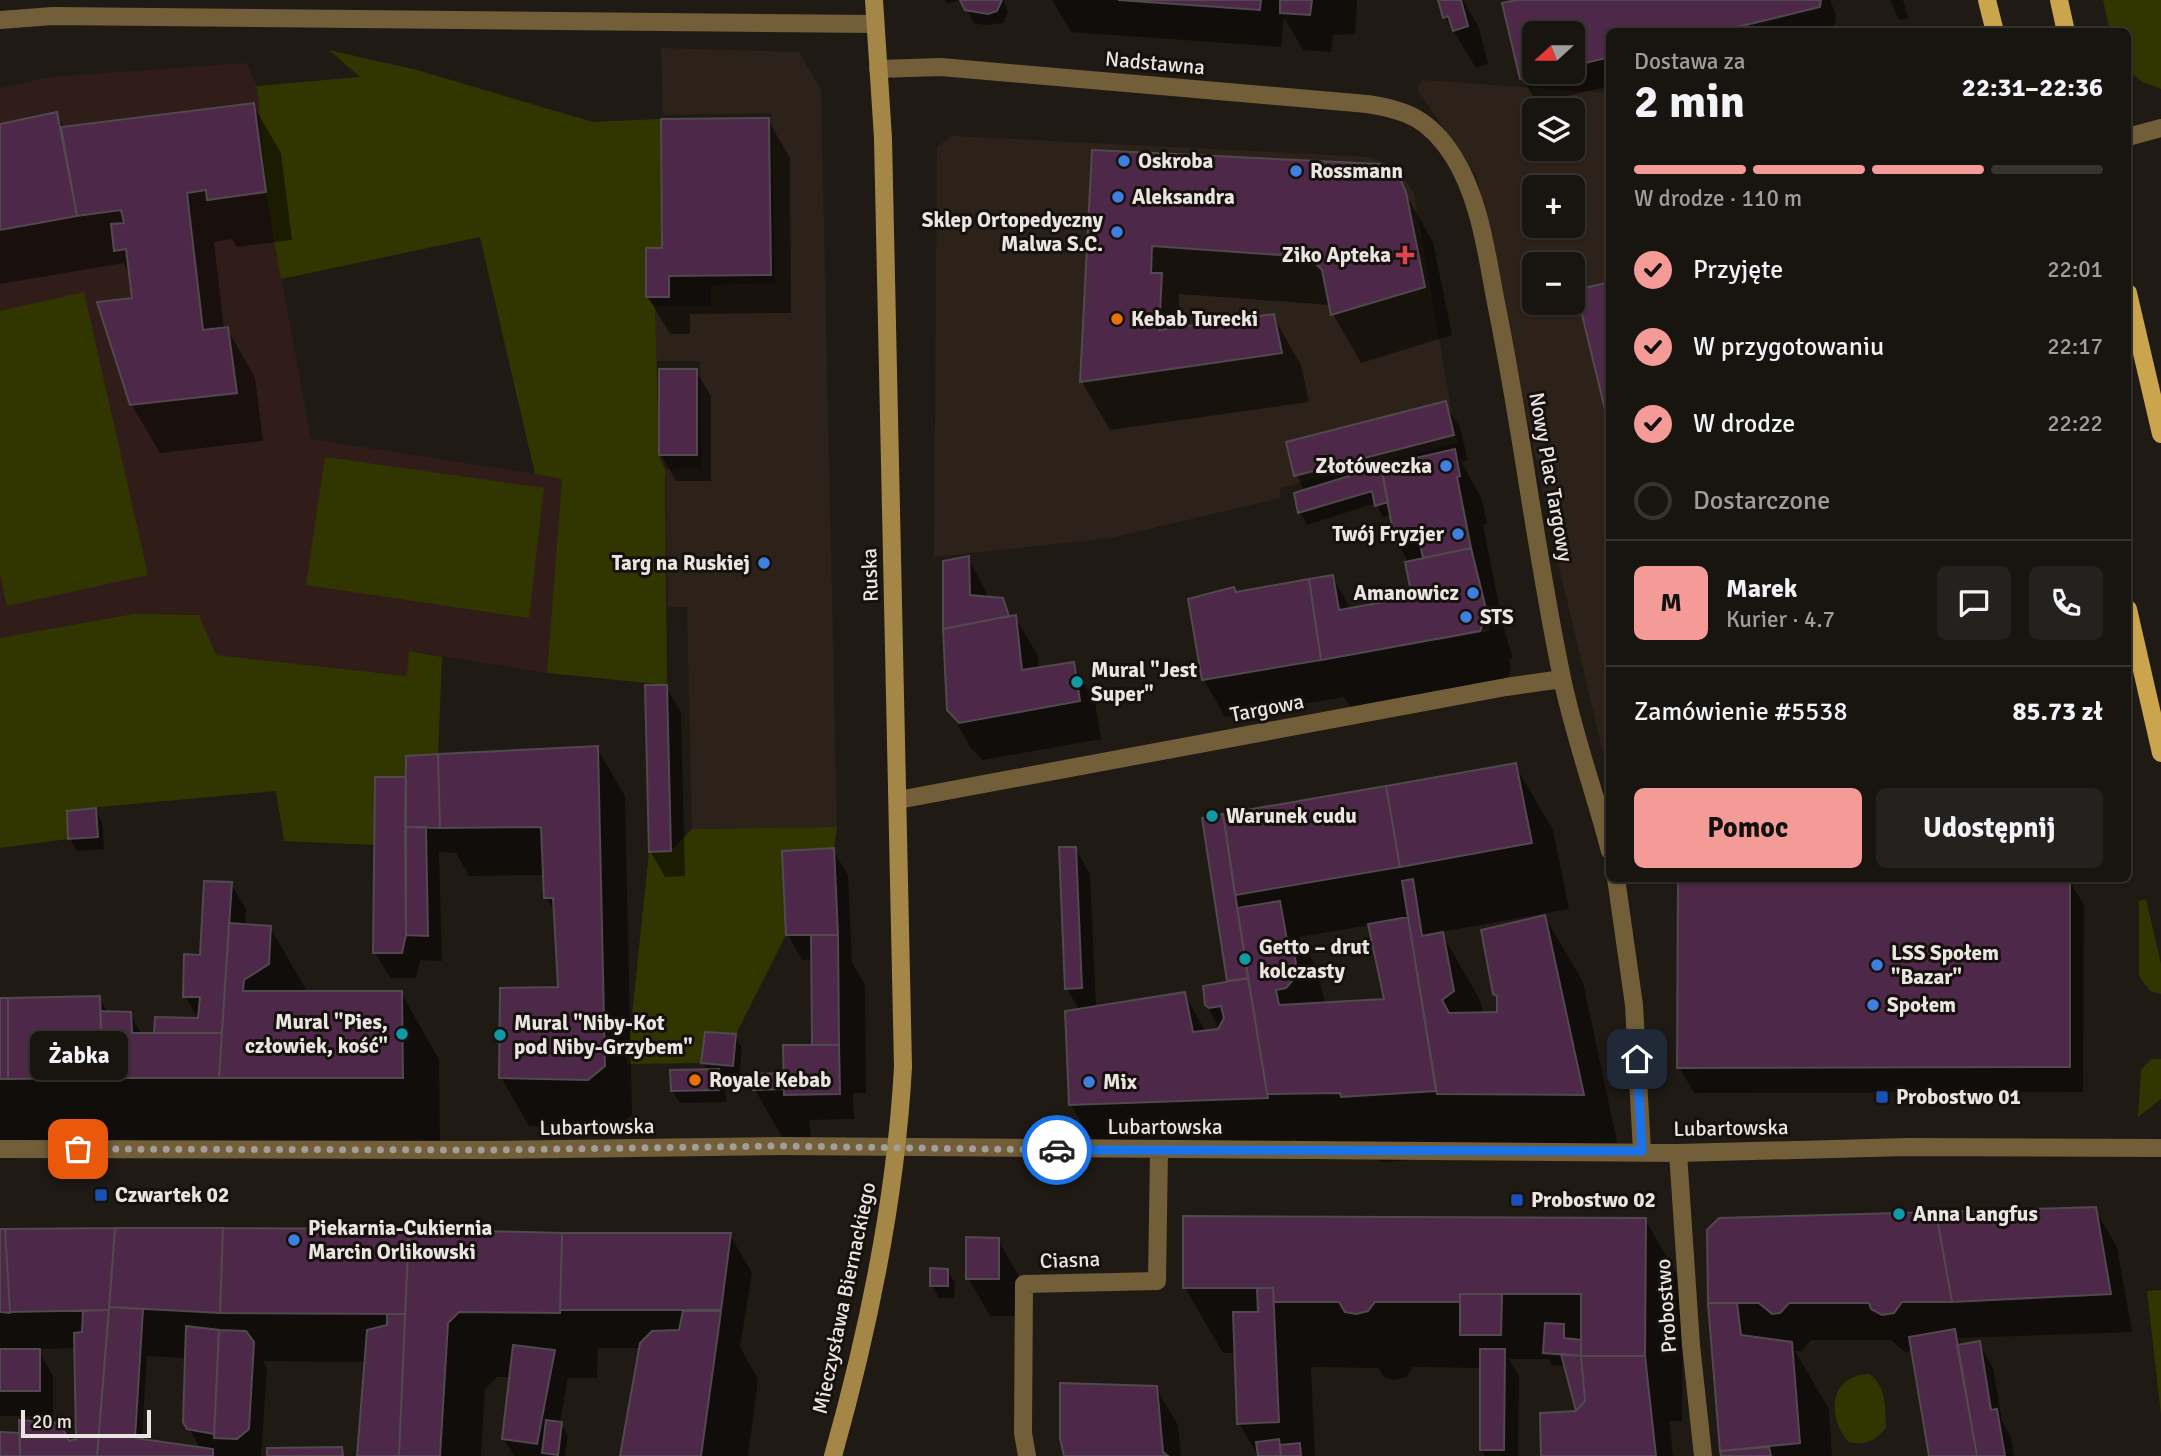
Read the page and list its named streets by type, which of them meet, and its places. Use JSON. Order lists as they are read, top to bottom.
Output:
{
  "streets": {
    "street": [
      "Nadstawna",
      "Nowy Plac Targowy",
      "Ruska",
      "Targowa",
      "Lubartowska",
      "Ciasna",
      "Mieczysława Biernackiego",
      "Probostwo"
    ]
  },
  "crossings": [
    ["Nadstawna", "Nowy Plac Targowy"],
    ["Nadstawna", "Ruska"],
    ["Nowy Plac Targowy", "Targowa"],
    ["Ruska", "Targowa"],
    ["Ruska", "Lubartowska"],
    ["Ruska", "Mieczysława Biernackiego"],
    ["Lubartowska", "Ciasna"],
    ["Lubartowska", "Mieczysława Biernackiego"],
    ["Lubartowska", "Probostwo"]
  ],
  "places": {
    "other": [
      "Oskroba",
      "Rossmann",
      "Aleksandra",
      "Sklep Ortopedyczny Malwa S.C.",
      "Kebab Turecki",
      "Złotóweczka",
      "Twój Fryzjer",
      "Targ na Ruskiej",
      "Amanowicz",
      "STS",
      "Mural \"Jest Super\"",
      "Warunek cudu",
      "Getto – drut kolczasty",
      "LSS Społem \"Bazar\"",
      "Społem",
      "Mural \"Pies, człowiek, kość\"",
      "Mural \"Niby-Kot pod Niby-Grzybem\"",
      "Royale Kebab",
      "Mix",
      "Żabka",
      "Anna Langfus",
      "Piekarnia-Cukiernia Marcin Orlikowski"
    ],
    "health": ["Ziko Apteka"],
    "transit": ["Probostwo 01", "Czwartek 02", "Probostwo 02"]
  },
  "scale_bar": "20 m",
  "north": "left",
  "page": {
    "map_buttons": ["+", "−"],
    "heading": ["2 min", "Dostawa za", "22:31–22:36"],
    "panel": [
      "Marek",
      "Kurier · 4.7",
      "Zamówienie #5538",
      "85.73 zł"
    ],
    "bar": "W drodze · 110 m",
    "list": [
      ["Przyjęte", "22:01"],
      ["W przygotowaniu", "22:17"],
      ["W drodze", "22:22"],
      "Dostarczone"
    ],
    "round": "M",
    "buttons": ["Pomoc", "Udostępnij"],
    "bubble": "Żabka",
    "scale": "20 m"
  }
}
